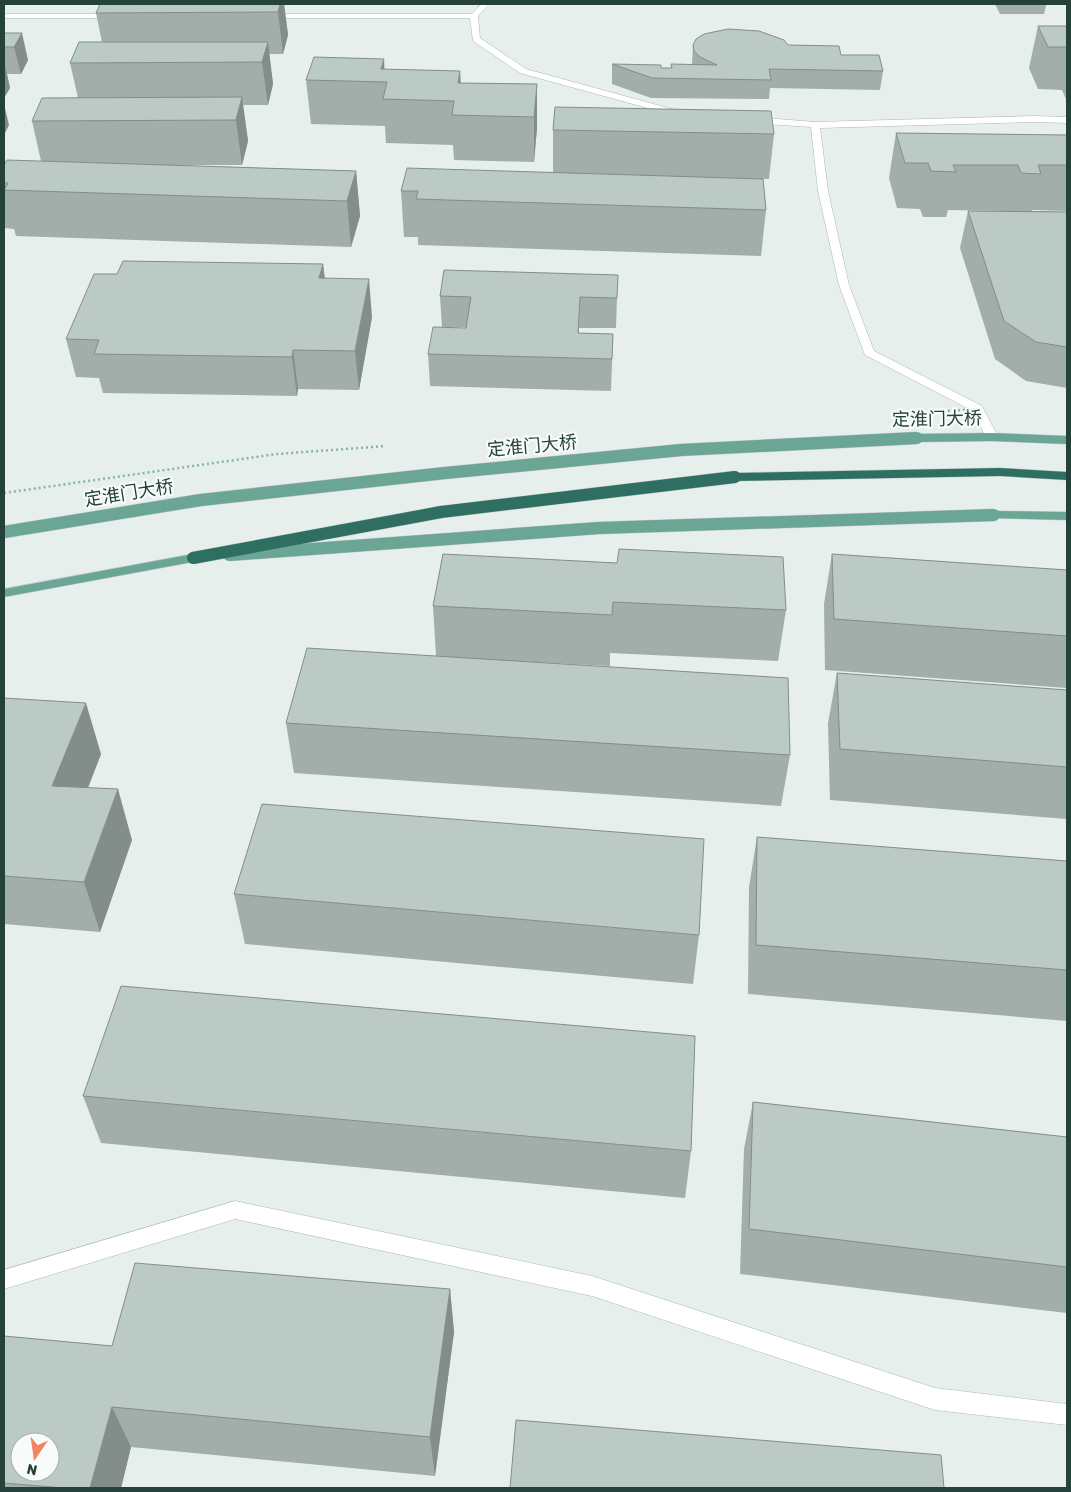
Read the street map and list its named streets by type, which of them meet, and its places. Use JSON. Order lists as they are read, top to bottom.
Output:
{
  "streets": {
    "main road": ["定淮门大桥"]
  },
  "north": "bottom"
}
